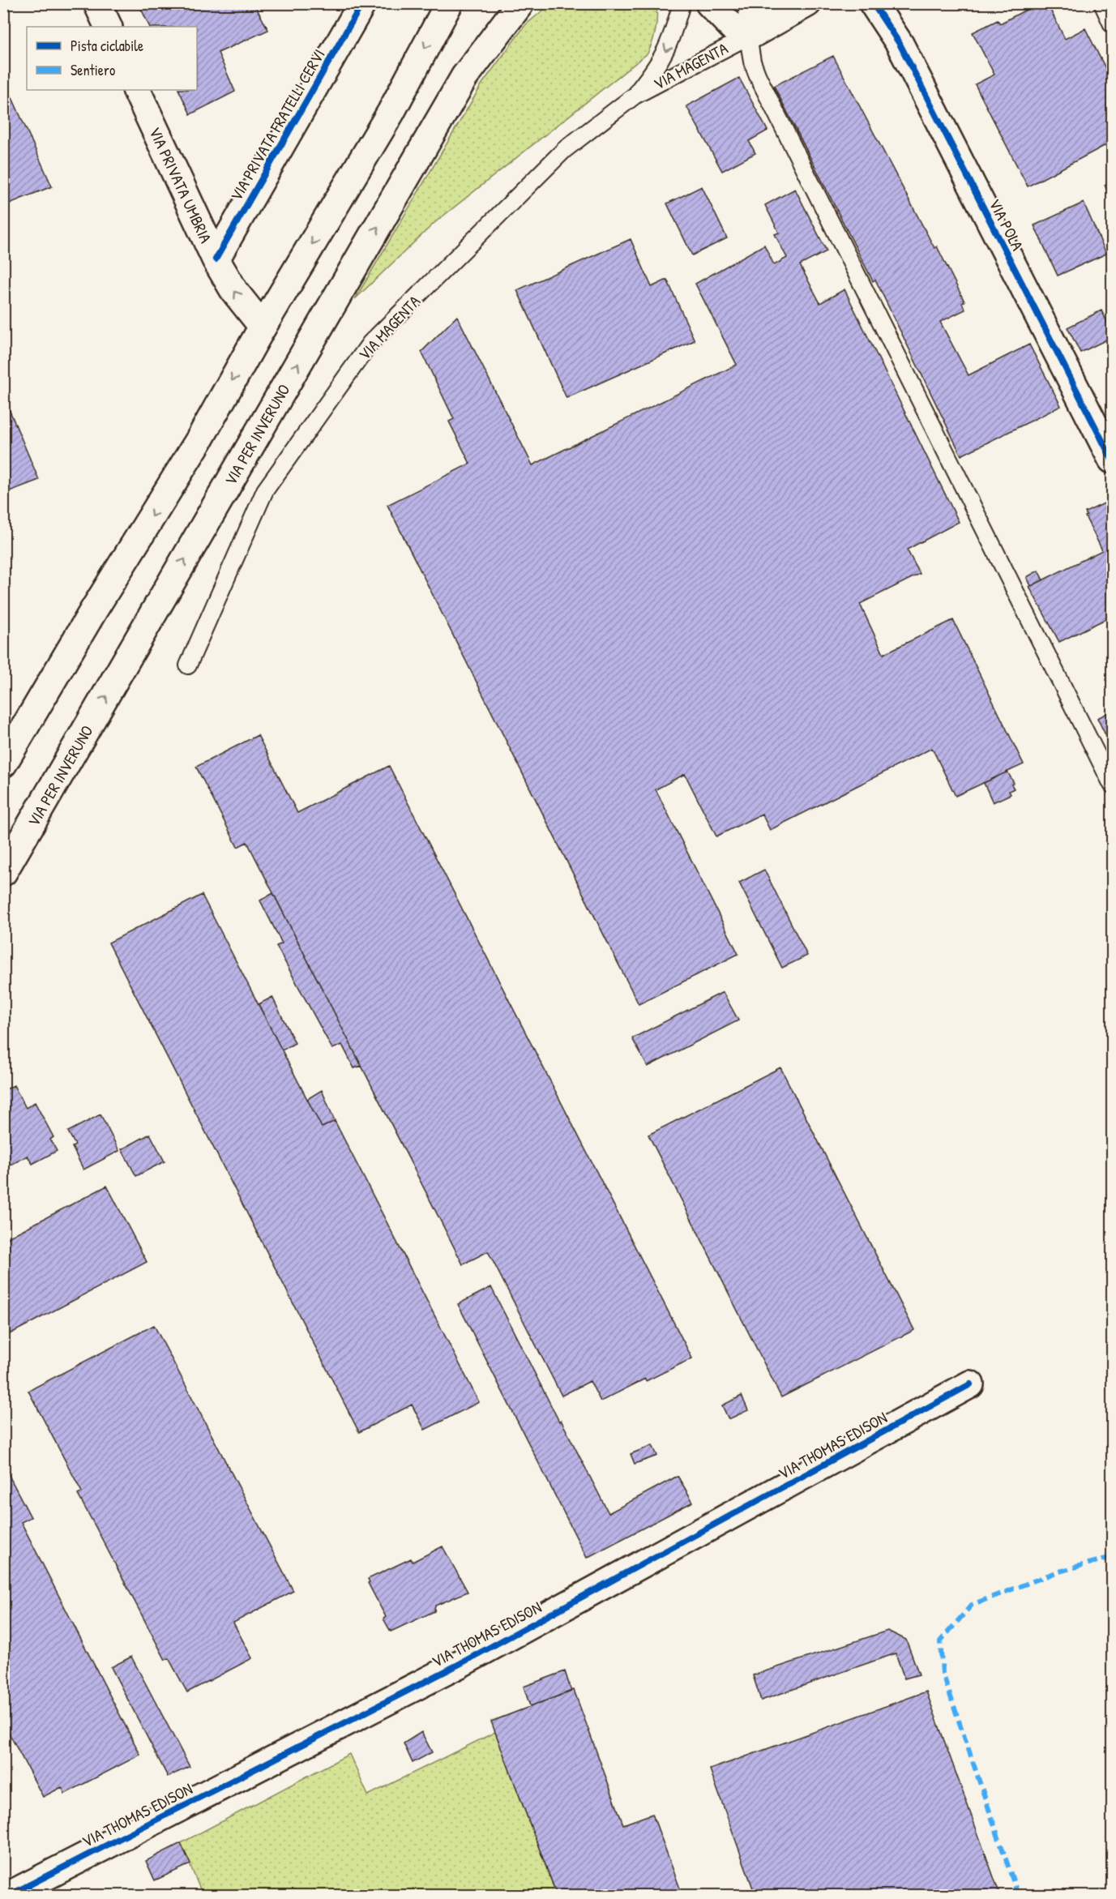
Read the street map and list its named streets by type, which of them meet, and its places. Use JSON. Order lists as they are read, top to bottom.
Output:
{
  "streets": {
    "street": [
      "VIA PRIVATA FRATELLI CERVI",
      "VIA PRIVATA UMBRIA",
      "VIA POLA",
      "VIA PER INVERUNO",
      "VIA THOMAS EDISON"
    ],
    "lane": ["VIA MAGENTA"]
  },
  "crossings": [
    ["VIA PRIVATA FRATELLI CERVI", "VIA PRIVATA UMBRIA"]
  ],
  "legend": ["Pista ciclabile", "Sentiero"]
}
